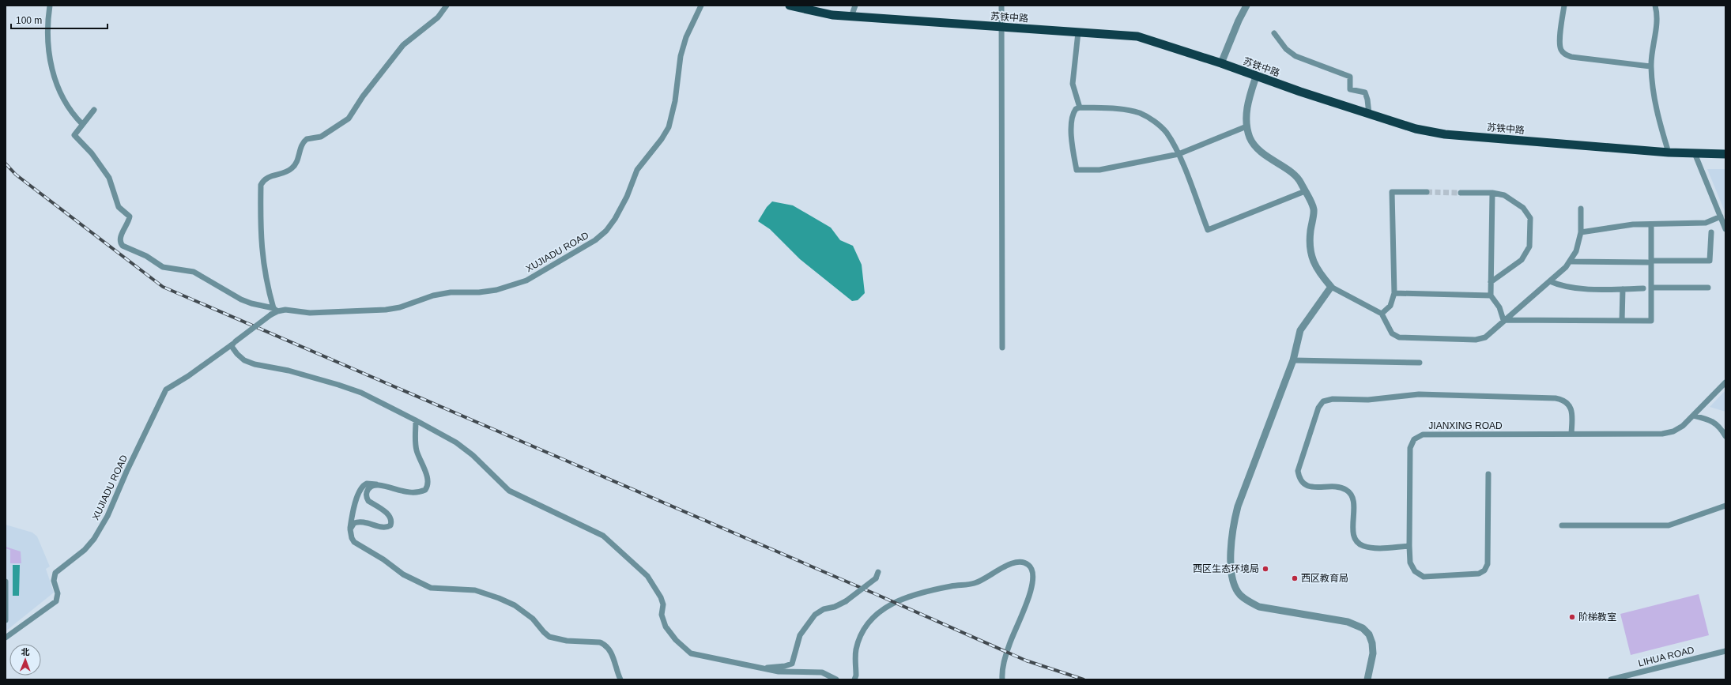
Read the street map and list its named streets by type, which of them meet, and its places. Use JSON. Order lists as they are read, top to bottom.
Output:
{
  "streets": {
    "highway": ["苏铁中路"],
    "street": ["XUJIADU ROAD", "JIANXING ROAD", "LIHUA ROAD"]
  },
  "places": ["西区生态环境局", "西区教育局", "阶梯教室"],
  "scale_bar": "100 m",
  "north": "top"
}
